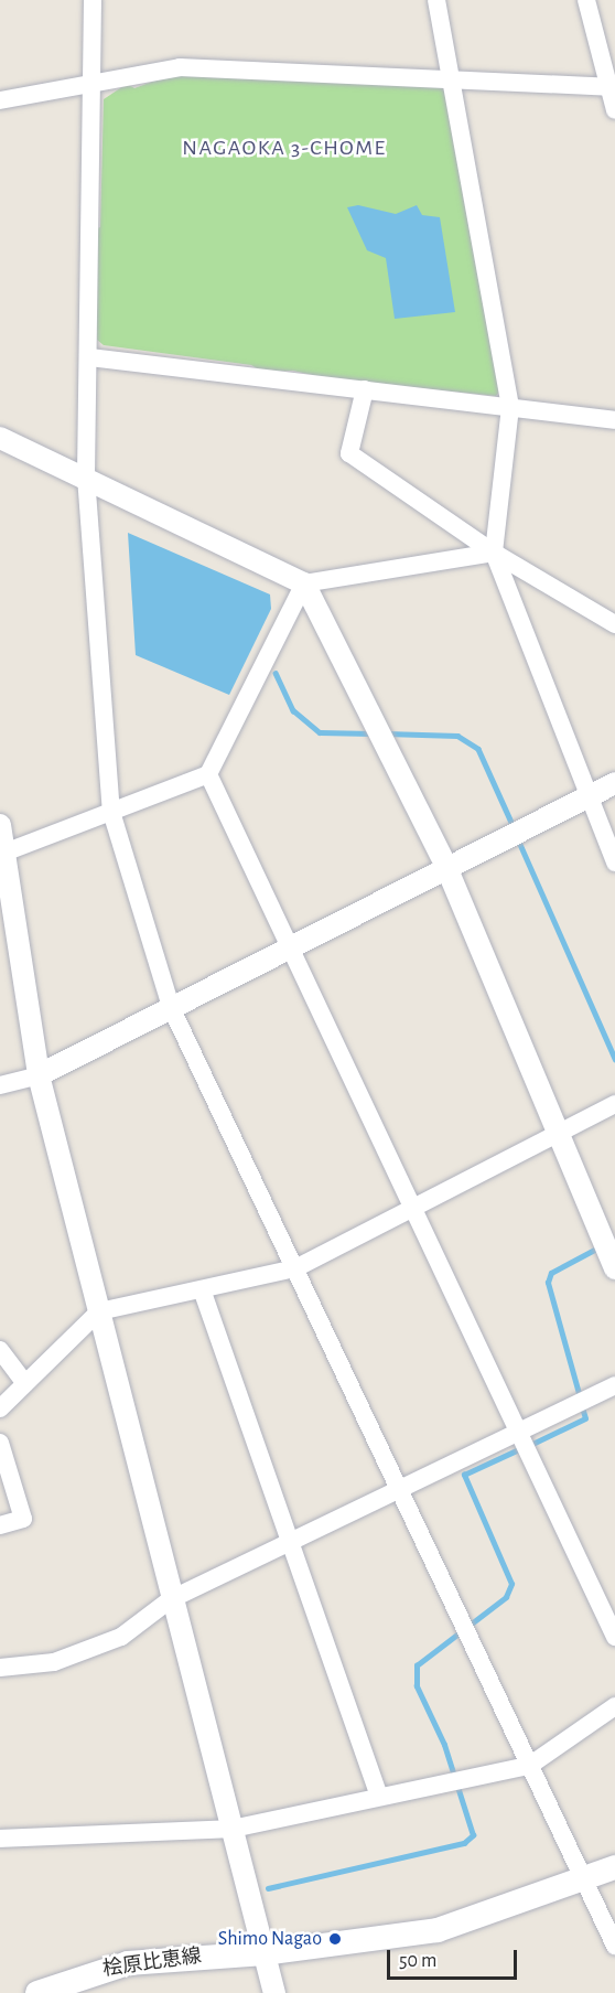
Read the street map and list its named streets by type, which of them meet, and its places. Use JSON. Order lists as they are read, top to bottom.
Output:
{
  "streets": {
    "main road": ["桧原比恵線"]
  },
  "districts": ["NAGAOKA 3-CHOME"],
  "places": ["Shimo Nagao"],
  "scale_bar": "50 m"
}
